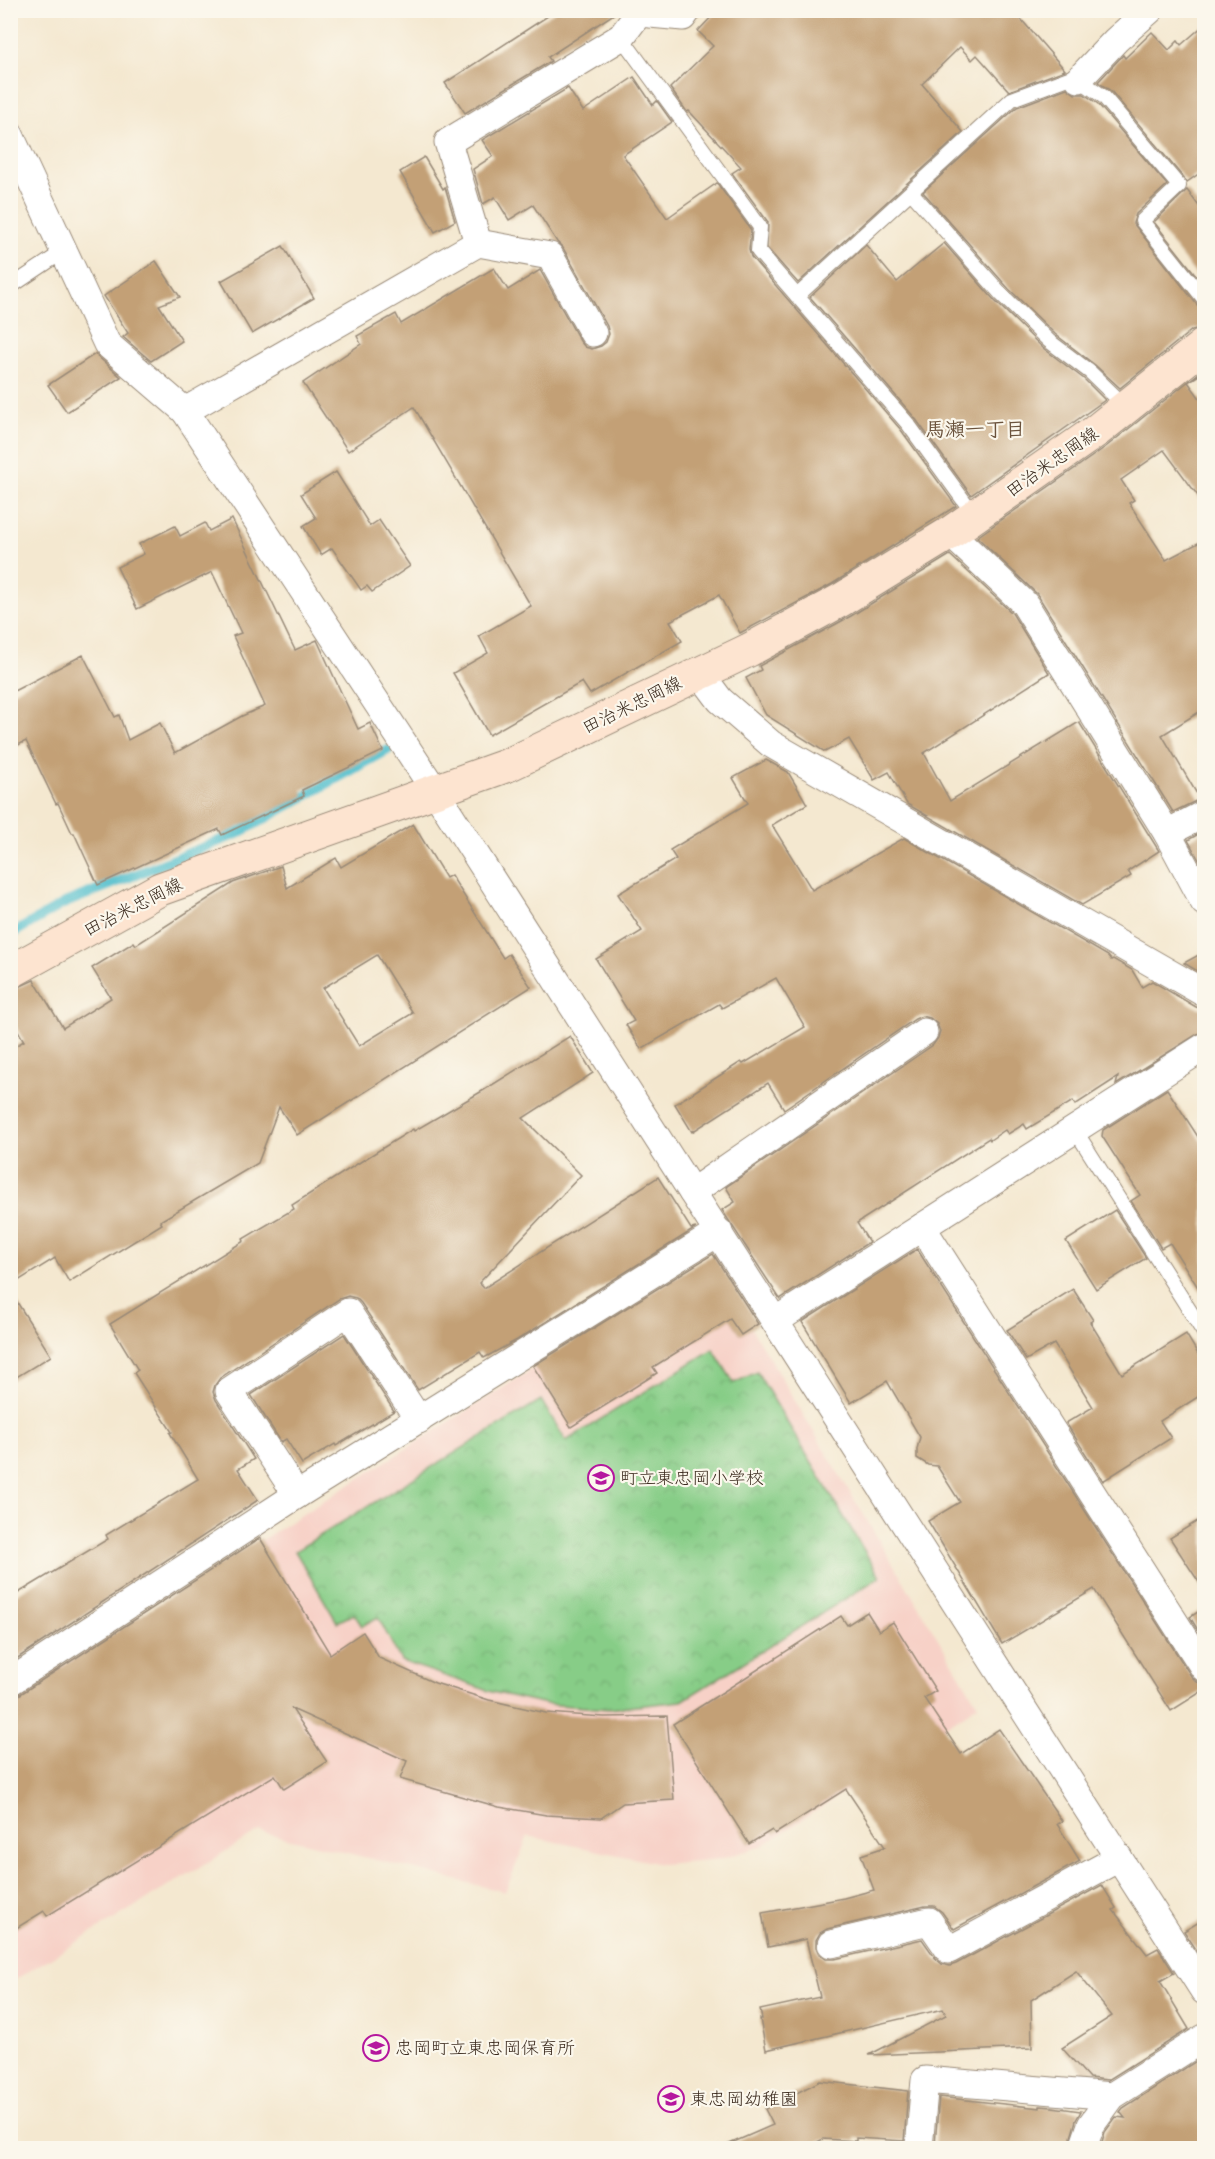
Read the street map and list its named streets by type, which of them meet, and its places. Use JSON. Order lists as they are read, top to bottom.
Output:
{
  "streets": {
    "main road": ["田治米忠岡線"]
  },
  "districts": ["馬瀬一丁目"],
  "places": {
    "school or university": ["町立東忠岡小学校", "忠岡町立東忠岡保育所", "東忠岡幼稚園"]
  }
}
